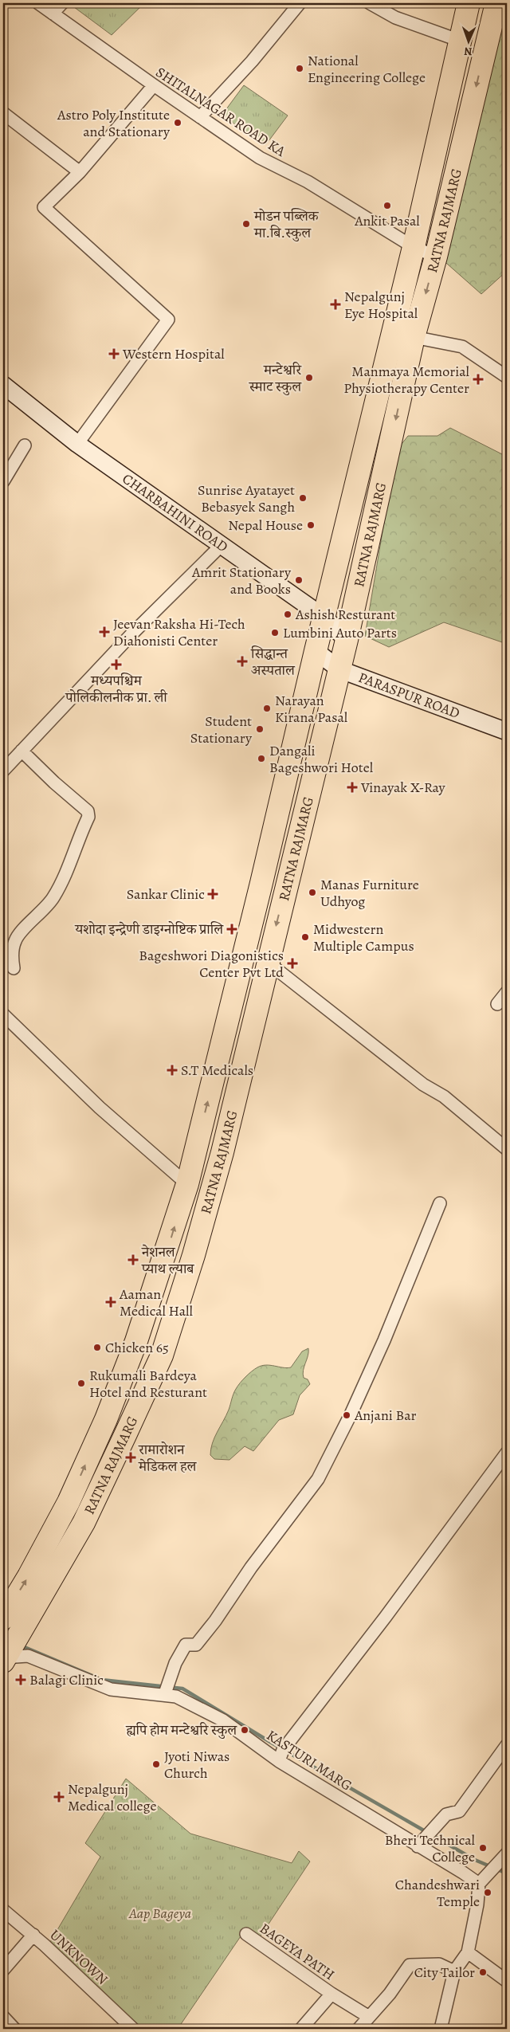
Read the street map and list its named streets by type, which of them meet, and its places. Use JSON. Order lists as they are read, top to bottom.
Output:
{
  "streets": {
    "highway": ["RATNA RAJMARG"],
    "main road": ["CHARBAHINI ROAD", "PARASPUR ROAD"],
    "street": [
      "SHITALNAGAR ROAD KA",
      "KASTURI MARG",
      "BAGEYA PATH",
      "UNKNOWN"
    ]
  },
  "crossings": [
    ["SHITALNAGAR ROAD KA", "RATNA RAJMARG"],
    ["RATNA RAJMARG", "CHARBAHINI ROAD"],
    ["RATNA RAJMARG", "PARASPUR ROAD"],
    ["RATNA RAJMARG", "KASTURI MARG"]
  ],
  "parks": ["Aap Bageya"],
  "places": {
    "other": [
      "National Engineering College",
      "Astro Poly Institute and Stationary",
      "Ankit Pasal",
      "माेडन पब्लिक मा.बि.स्कुल",
      "मन्टेश्वरि स्माट स्कुल",
      "Sunrise Ayatayet Bebasyek Sangh",
      "Nepal House",
      "Amrit Stationary and Books",
      "Ashish Resturant",
      "Lumbini Auto Parts",
      "Narayan Kirana Pasal",
      "Student Stationary",
      "Dangali Bageshwori Hotel",
      "Manas Furniture Udhyog",
      "Midwestern Multiple Campus",
      "Chicken 65",
      "Rukumali Bardeya Hotel and Resturant",
      "Anjani Bar",
      "ह्यपि हाेम मन्टेश्वरि स्कुल",
      "Jyoti Niwas Church",
      "Bheri Technical College",
      "Chandeshwari Temple",
      "City Tailor"
    ],
    "health": [
      "Nepalgunj Eye Hospital",
      "Western Hospital",
      "Manmaya Memorial Physiotherapy Center",
      "Jeevan Raksha Hi-Tech Diahonisti Center",
      "सिद्धान्त अस्पताल",
      "मध्यपश्चिम पोलिकीलनीक प्रा. ली",
      "Vinayak X-Ray",
      "Sankar Clinic",
      "यशोदा इन्द्रेणी डाइग्नोष्टिक प्रालि",
      "Bageshwori Diagonistics Center Pvt Ltd",
      "S.T Medicals",
      "नेशनल प्याथ ल्याब",
      "Aaman Medical Hall",
      "रामारोशन मेडिकल हल",
      "Balagi Clinic",
      "Nepalgunj Medical college"
    ]
  },
  "north": "bottom"
}
